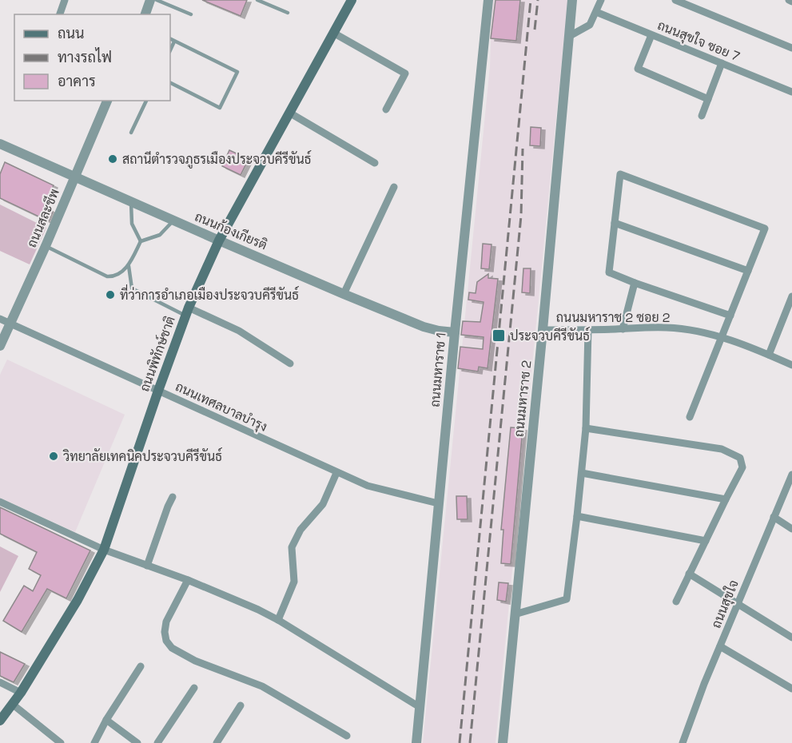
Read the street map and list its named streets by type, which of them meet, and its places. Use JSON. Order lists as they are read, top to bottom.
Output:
{
  "streets": {
    "main road": ["ถนนพิทักษ์ชาติ"],
    "street": [
      "ถนนสุขใจ ซอย 7",
      "ถนนสละชีพ",
      "ถนนก้องเกียรติ",
      "ถนนมหาราช 2 ซอย 2",
      "ถนนมหาราช 1",
      "ถนนมหาราช 2",
      "ถนนเทศลบาลบำรุง",
      "ถนนสุขใจ"
    ]
  },
  "crossings": [
    ["ถนนสละชีพ", "ถนนก้องเกียรติ"],
    ["ถนนสละชีพ", "ถนนเทศลบาลบำรุง"],
    ["ถนนก้องเกียรติ", "ถนนพิทักษ์ชาติ"],
    ["ถนนก้องเกียรติ", "ถนนมหาราช 1"],
    ["ถนนมหาราช 2 ซอย 2", "ถนนมหาราช 2"],
    ["ถนนพิทักษ์ชาติ", "ถนนเทศลบาลบำรุง"],
    ["ถนนมหาราช 1", "ถนนเทศลบาลบำรุง"]
  ],
  "places": {
    "other": ["สถานีตำรวจภูธรเมืองประจวบคีรีขันธ์", "ที่ว่าการอำเภอเมืองประจวบคีรีขันธ์", "วิทยาลัยเทคนิคประจวบคีรีขันธ์"],
    "transit": ["ประจวบคีรีขันธ์"]
  },
  "legend": ["ถนน", "ทางรถไฟ", "อาคาร"]
}
